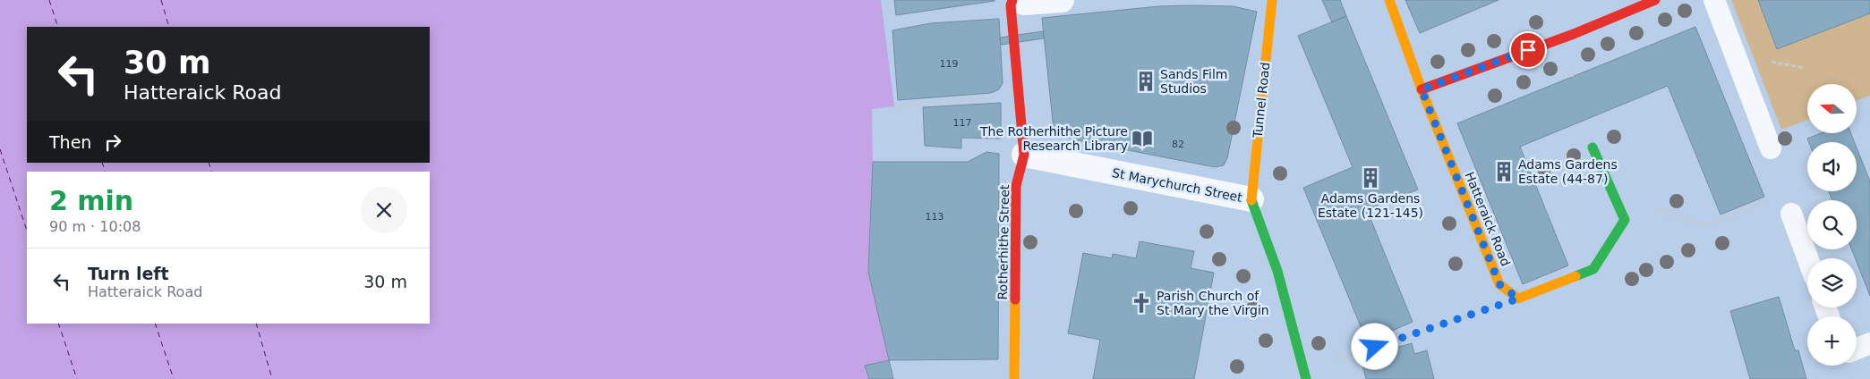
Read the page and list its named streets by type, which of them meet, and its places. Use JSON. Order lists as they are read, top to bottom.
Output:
{
  "streets": {
    "street": [
      "Tunnel Road",
      "St Marychurch Street",
      "Hatteraick Road",
      "Rotherhithe Street"
    ]
  },
  "crossings": [
    ["Tunnel Road", "St Marychurch Street"],
    ["St Marychurch Street", "Rotherhithe Street"]
  ],
  "places": {
    "building": ["Sands Film Studios", "Adams Gardens Estate (44-87)", "Adams Gardens Estate (121-145)"],
    "library": ["The Rotherhithe Picture Research Library"],
    "church": ["Parish Church of St Mary the Virgin"]
  },
  "house_numbers": [
    "119",
    "117",
    "82",
    "113"
  ],
  "north": "left",
  "page": {
    "turn": ["30 m", "Hatteraick Road"],
    "map_buttons": "+",
    "then": "Then",
    "heading": ["2 min", "90 m · 10:08"],
    "list": [
      {
        "name": "Turn left",
        "note": "Hatteraick Road",
        "value": "30 m"
      }
    ]
  }
}
